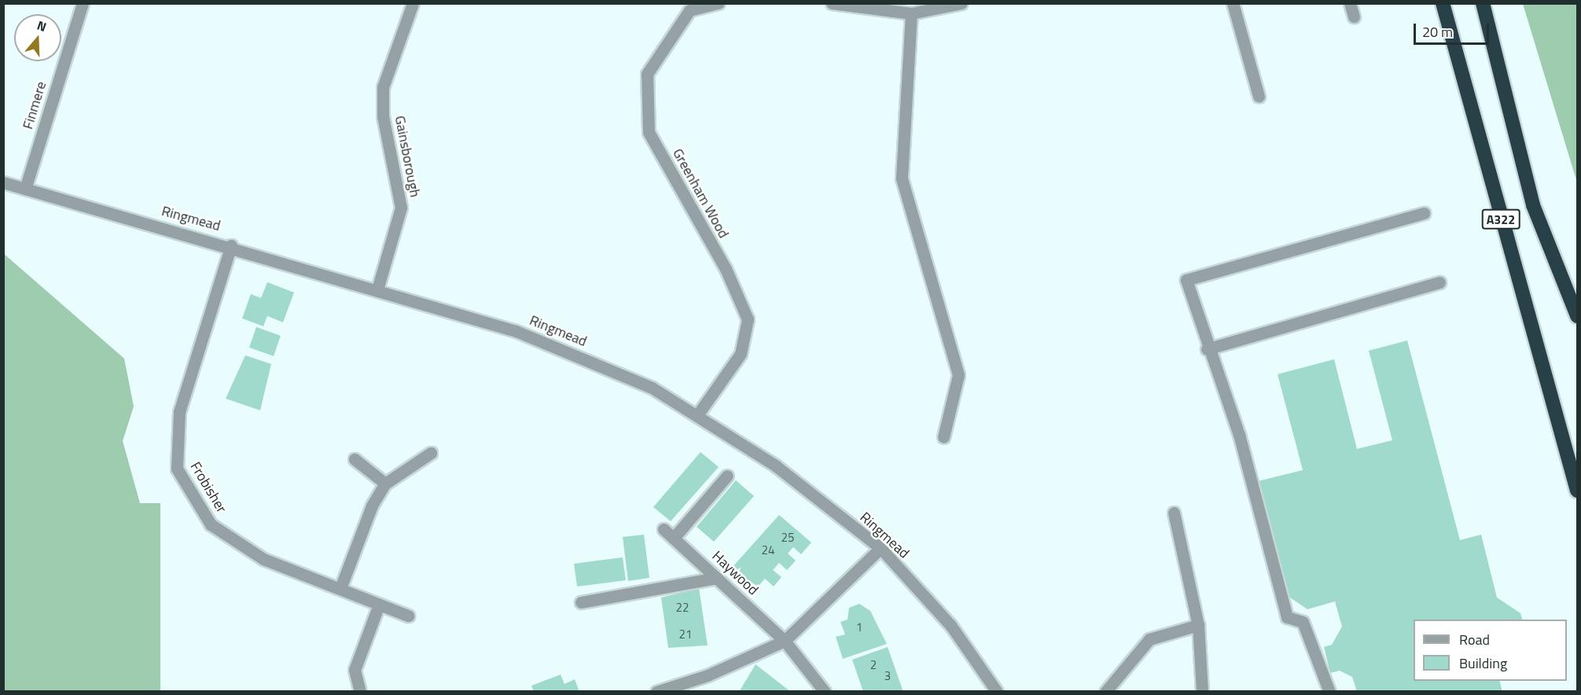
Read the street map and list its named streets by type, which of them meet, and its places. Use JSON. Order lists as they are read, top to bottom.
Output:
{
  "streets": {
    "highway": ["A322"],
    "street": [
      "Finmere",
      "Gainsborough",
      "Greenham Wood",
      "Ringmead",
      "Frobisher",
      "Haywood"
    ]
  },
  "crossings": [
    ["Finmere", "Ringmead"],
    ["Gainsborough", "Ringmead"],
    ["Greenham Wood", "Ringmead"],
    ["Ringmead", "Frobisher"]
  ],
  "house_numbers": [
    "25",
    "24",
    "22",
    "1",
    "21",
    "2",
    "3"
  ],
  "legend": ["Road", "Building"],
  "scale_bar": "20 m",
  "north": "top"
}
